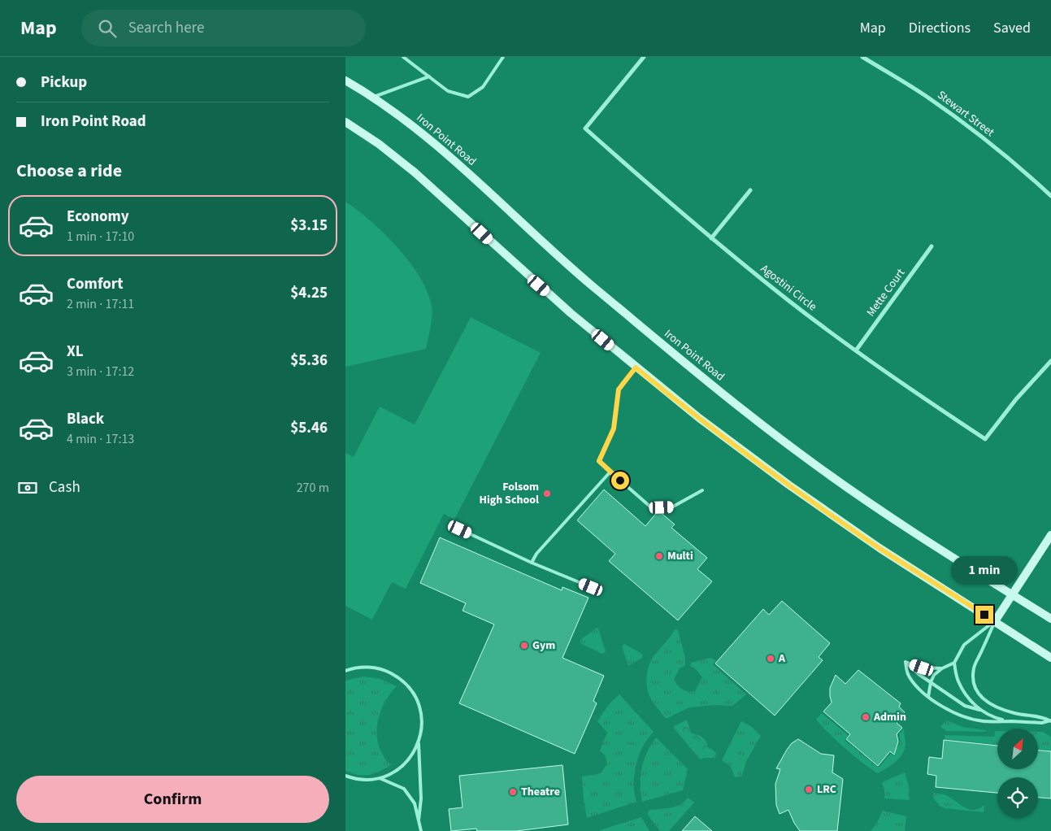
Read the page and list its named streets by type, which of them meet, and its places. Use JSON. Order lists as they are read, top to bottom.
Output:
{
  "streets": {
    "main road": ["Iron Point Road"],
    "street": ["Stewart Street", "Agostini Circle", "Mette Court"]
  },
  "crossings": [
    ["Agostini Circle", "Mette Court"]
  ],
  "places": [
    "Folsom High School",
    "Multi",
    "Gym",
    "A",
    "Admin",
    "LRC",
    "Theatre"
  ],
  "north": "top right",
  "page": {
    "header": "Map",
    "search": "Search here",
    "nav": ["Map", "Directions", "Saved"],
    "banner": ["Pickup", "Iron Point Road"],
    "heading": "Choose a ride",
    "list": [
      {
        "name": "Economy",
        "note": "1 min · 17:10",
        "value": "$3.15"
      },
      {
        "name": "Comfort",
        "note": "2 min · 17:11",
        "value": "$4.25"
      },
      {
        "name": "XL",
        "note": "3 min · 17:12",
        "value": "$5.36"
      },
      {
        "name": "Black",
        "note": "4 min · 17:13",
        "value": "$5.46"
      }
    ],
    "pay": ["Cash", "270 m"],
    "bubble": "1 min",
    "buttons": "Confirm"
  }
}
